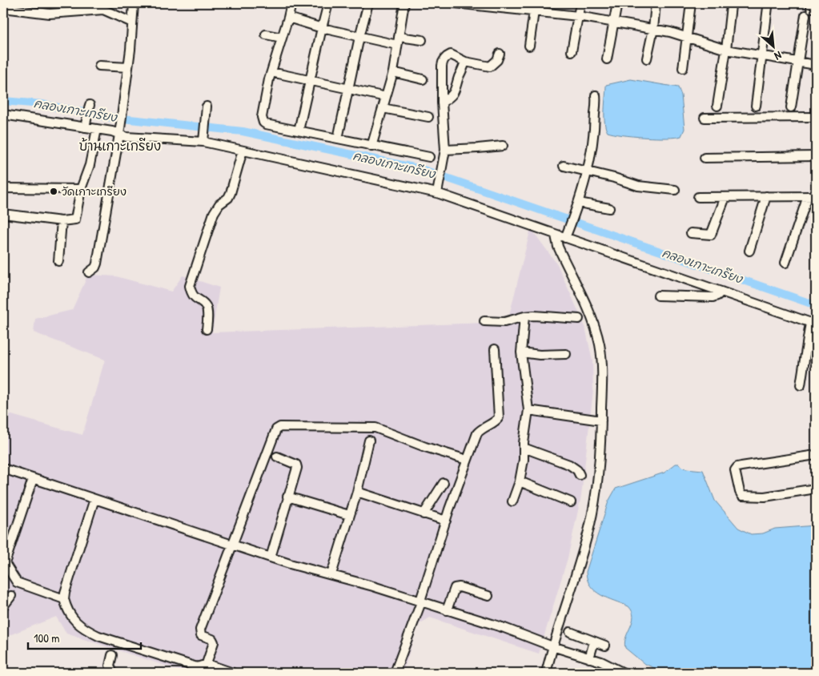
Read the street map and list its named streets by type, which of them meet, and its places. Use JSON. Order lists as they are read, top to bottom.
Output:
{
  "districts": ["บ้านเกาะเกรียง"],
  "water": ["คลองเกาะเกรียง"],
  "places": ["วัดเกาะเกรียง"],
  "scale_bar": "100 m",
  "north": "bottom right"
}
